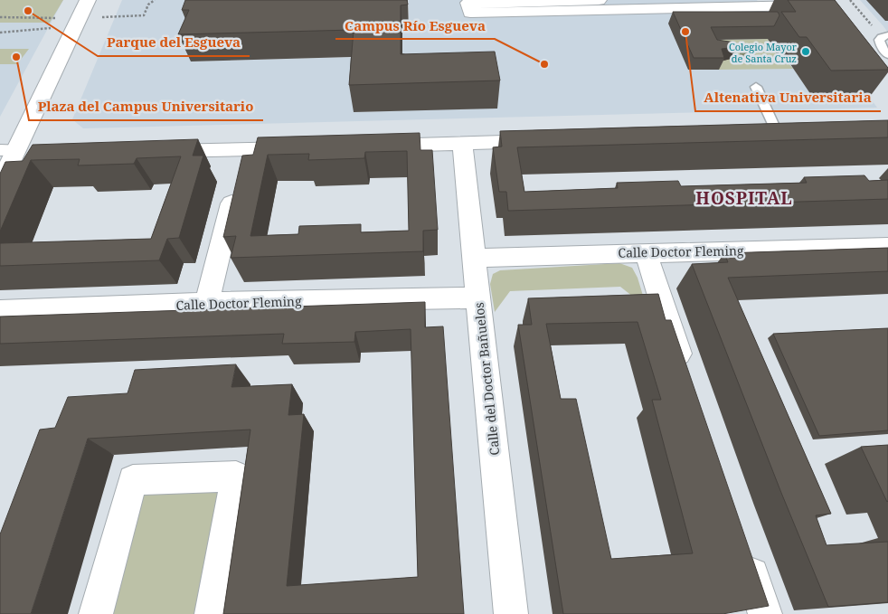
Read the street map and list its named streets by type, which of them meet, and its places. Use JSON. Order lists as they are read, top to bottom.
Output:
{
  "streets": {
    "street": ["Calle Doctor Fleming", "Calle del Doctor Bañuelos"]
  },
  "crossings": [
    ["Calle Doctor Fleming", "Calle del Doctor Bañuelos"]
  ],
  "districts": ["HOSPITAL"],
  "places": [
    "Parque del Esgueva",
    "Altenativa Universitaria",
    "Colegio Mayor de Santa Cruz",
    "Plaza del Campus Universitario",
    "Campus Río Esgueva"
  ]
}
